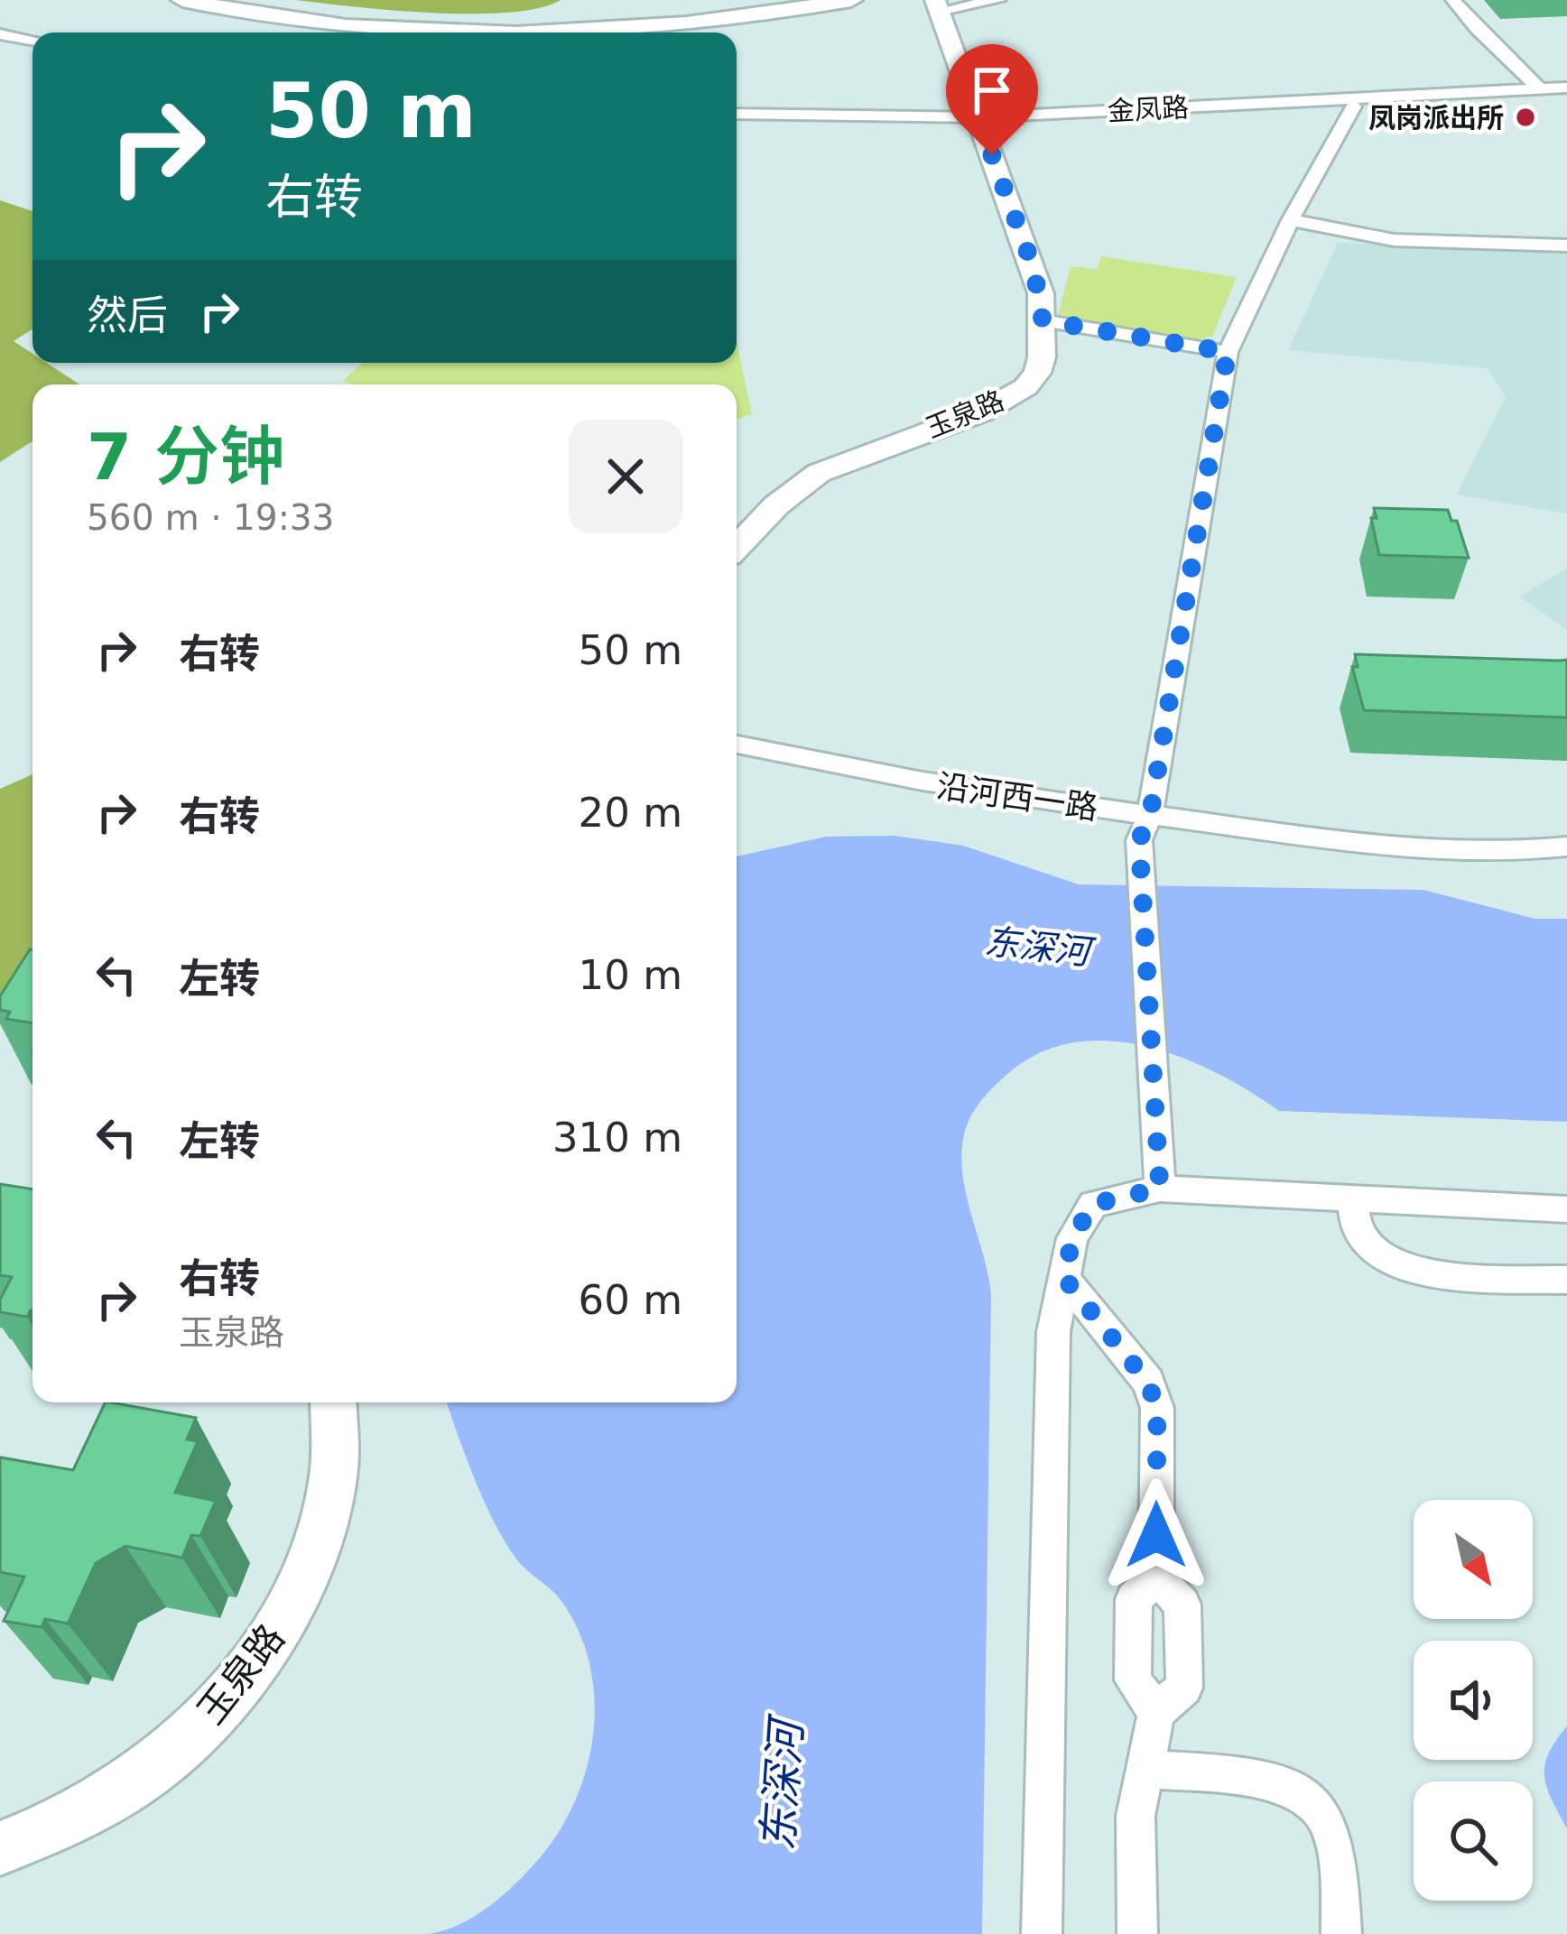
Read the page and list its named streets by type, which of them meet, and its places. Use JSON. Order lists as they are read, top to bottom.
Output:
{
  "streets": {
    "street": ["金凤路", "玉泉路", "沿河西一路"]
  },
  "crossings": [
    ["金凤路", "玉泉路"]
  ],
  "water": ["东深河"],
  "places": ["凤岗派出所"],
  "north": "bottom right",
  "page": {
    "turn": ["50 m", "右转"],
    "then": "然后",
    "heading": ["7 分钟", "560 m · 19:33"],
    "list": [
      {
        "name": "右转",
        "value": "50 m"
      },
      {
        "name": "右转",
        "value": "20 m"
      },
      {
        "name": "左转",
        "value": "10 m"
      },
      {
        "name": "左转",
        "value": "310 m"
      },
      {
        "name": "右转",
        "note": "玉泉路",
        "value": "60 m"
      }
    ]
  }
}
